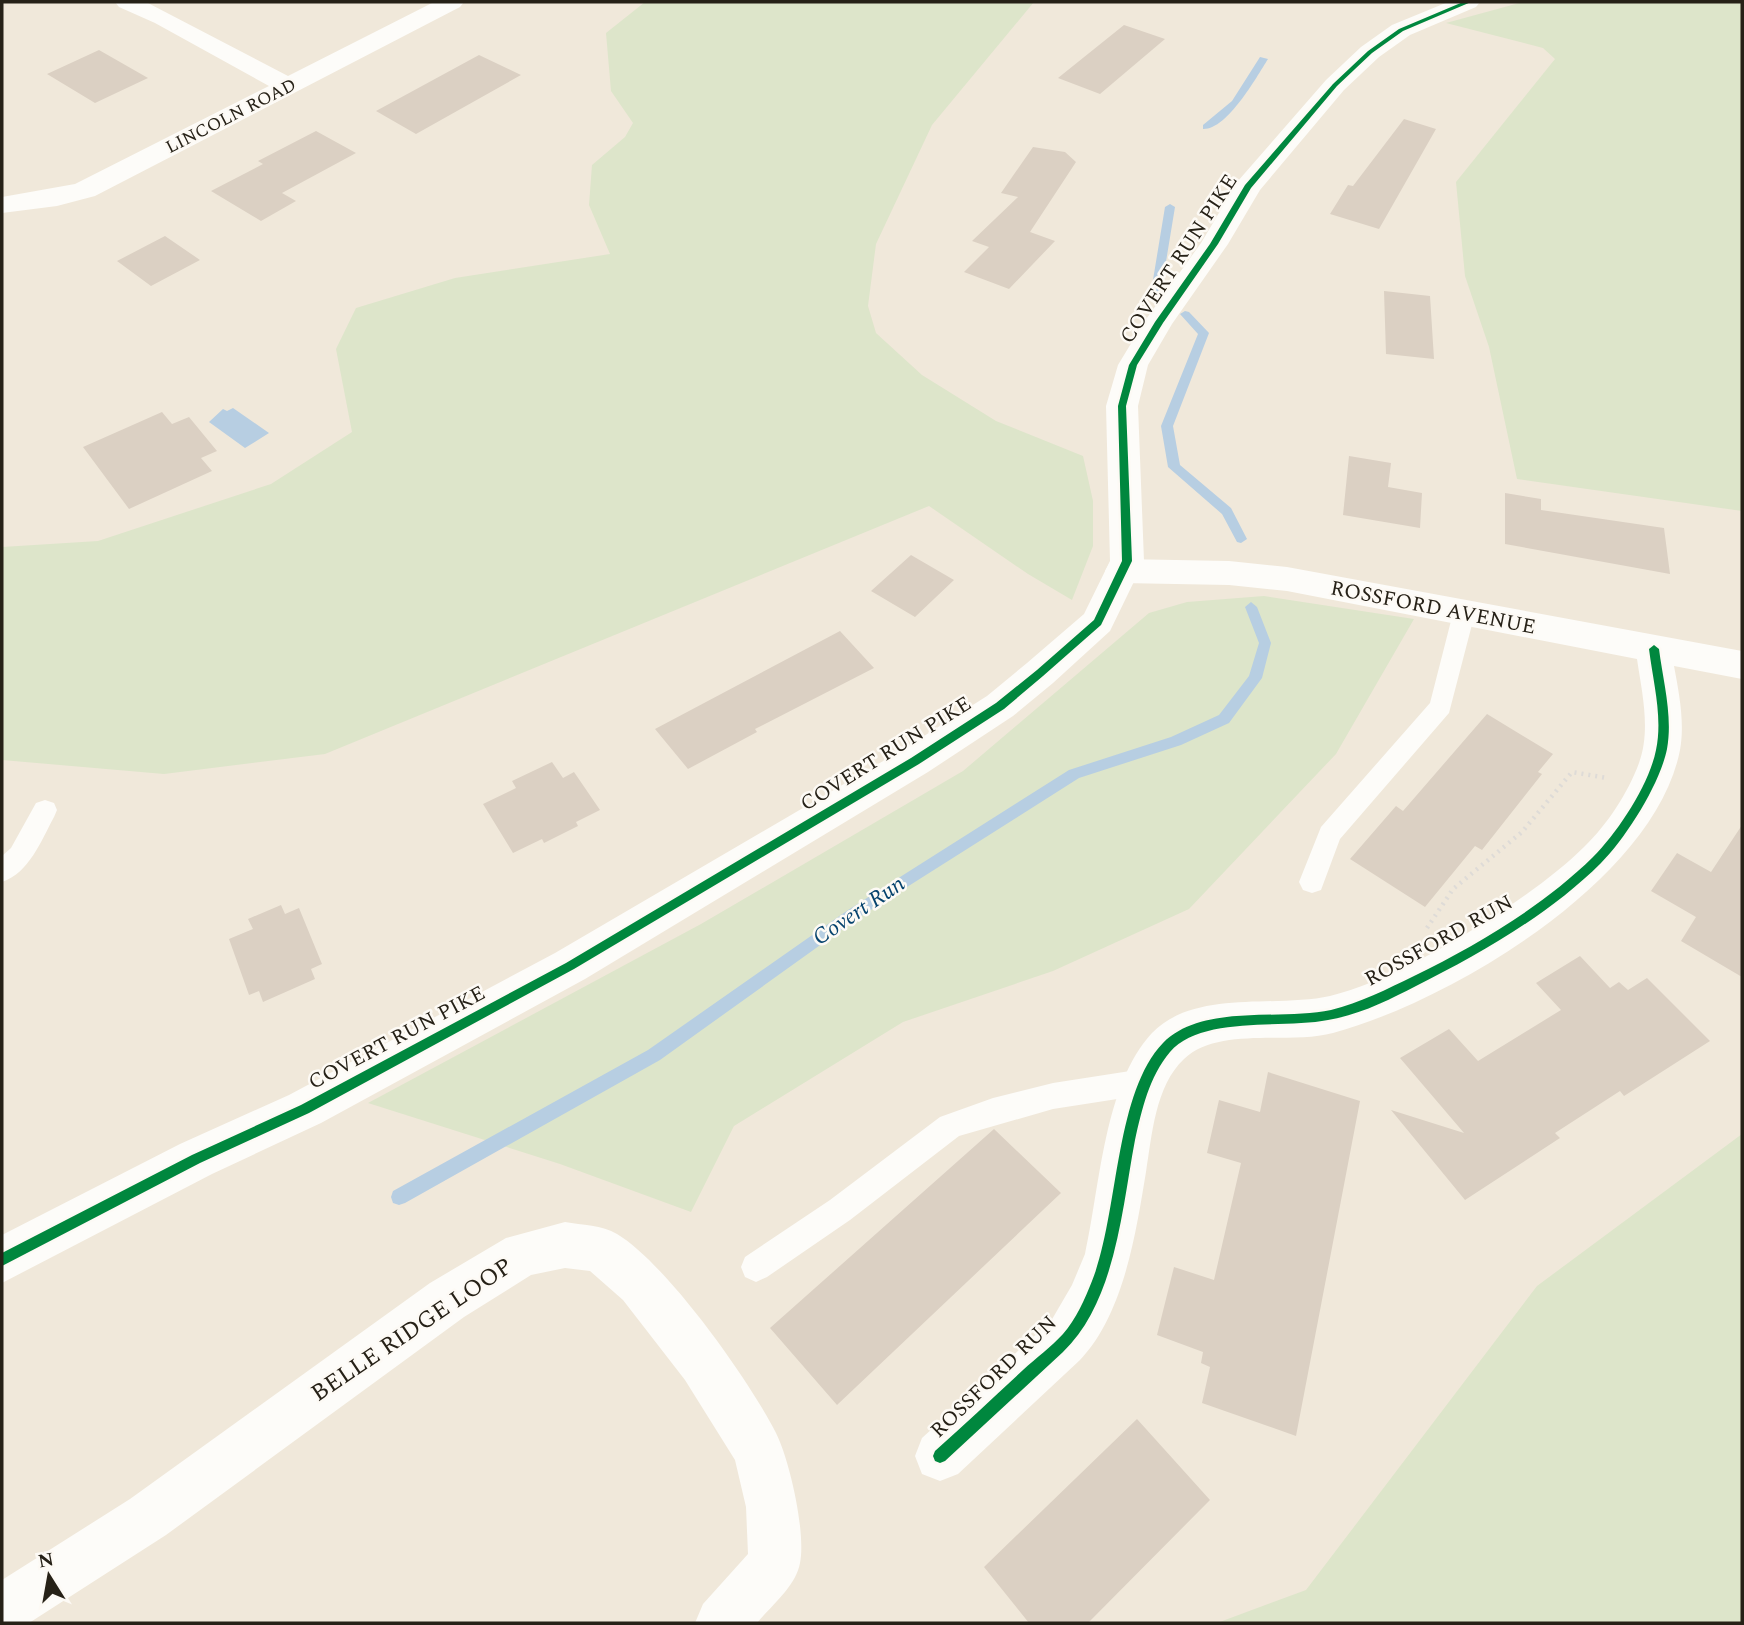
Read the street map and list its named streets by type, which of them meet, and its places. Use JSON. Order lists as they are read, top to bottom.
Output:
{
  "streets": {
    "street": [
      "LINCOLN ROAD",
      "COVERT RUN PIKE",
      "ROSSFORD AVENUE",
      "ROSSFORD RUN",
      "BELLE RIDGE LOOP"
    ]
  },
  "crossings": [
    ["COVERT RUN PIKE", "ROSSFORD AVENUE"],
    ["ROSSFORD AVENUE", "ROSSFORD RUN"]
  ],
  "water": ["Covert Run"],
  "north": "top"
}
